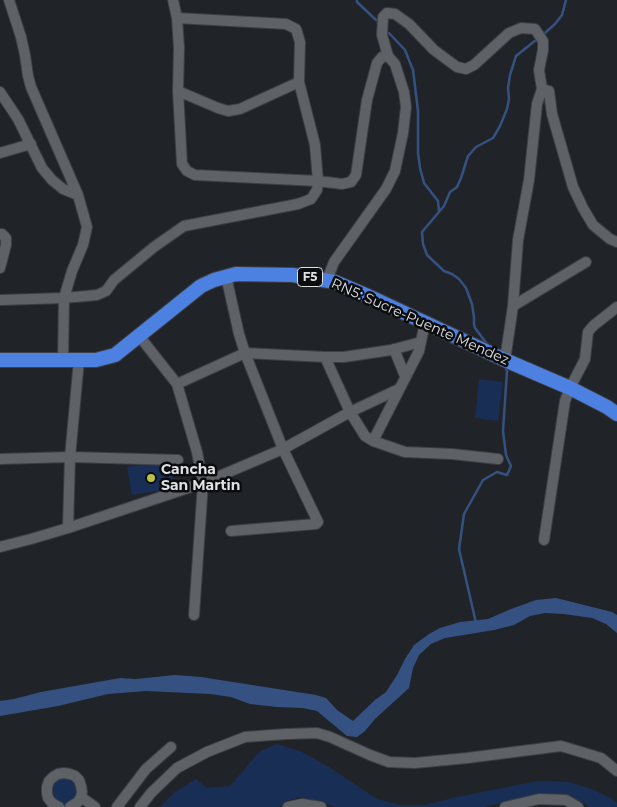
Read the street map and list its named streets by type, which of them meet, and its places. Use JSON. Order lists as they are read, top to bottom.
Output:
{
  "streets": {
    "highway": ["F5", "RN5: Sucre-Puente Mendez"]
  },
  "places": ["Cancha San Martin"]
}
